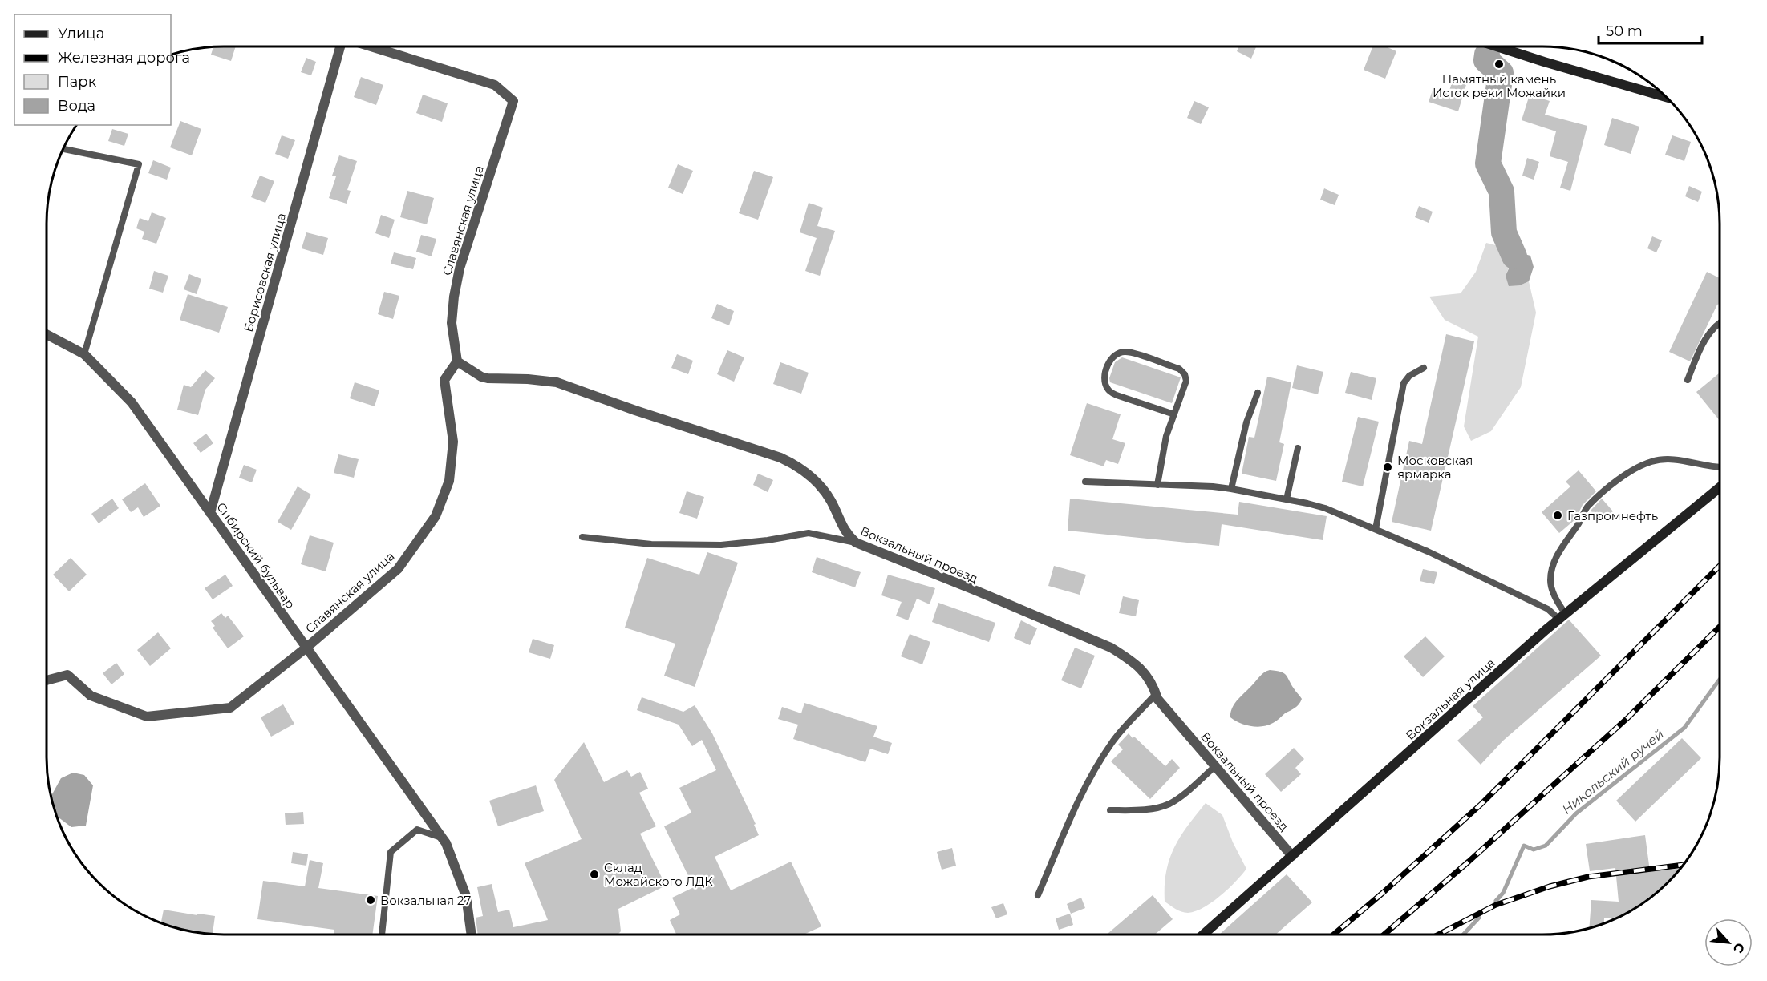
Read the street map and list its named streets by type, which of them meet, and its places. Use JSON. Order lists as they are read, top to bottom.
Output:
{
  "streets": {
    "main road": ["Вокзальная улица"],
    "street": [
      "Славянская улица",
      "Борисовская улица",
      "Вокзальный проезд",
      "Сибирский бульвар"
    ]
  },
  "crossings": [
    ["Славянская улица", "Вокзальный проезд"],
    ["Славянская улица", "Сибирский бульвар"],
    ["Борисовская улица", "Сибирский бульвар"],
    ["Вокзальный проезд", "Вокзальная улица"]
  ],
  "water": ["Никольский ручей"],
  "places": [
    "Памятный камень Исток реки Можайки",
    "Московская ярмарка",
    "Газпромнефть",
    "Склад Можайского ЛДК",
    "Вокзальная 27"
  ],
  "legend": [
    "Улица",
    "Железная дорога",
    "Парк",
    "Вода"
  ],
  "scale_bar": "50 m",
  "north": "bottom right"
}
